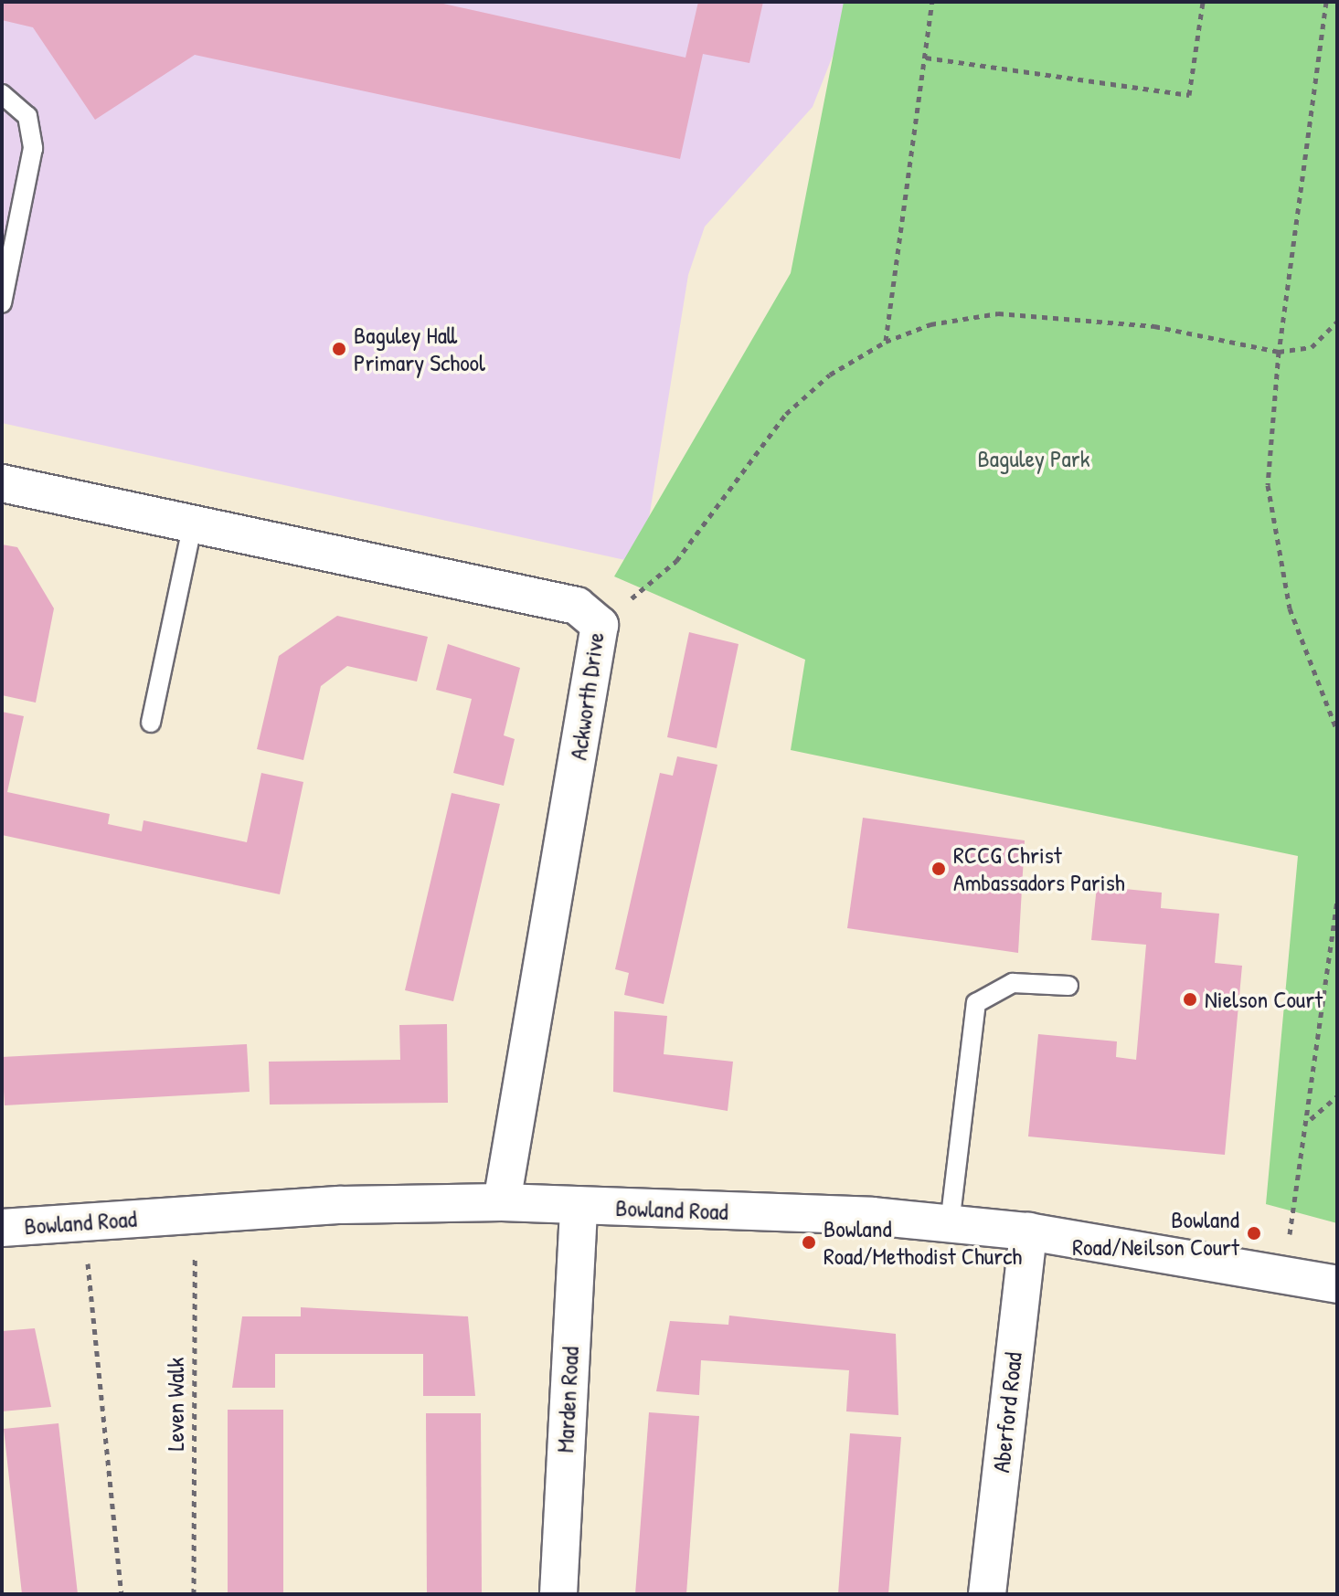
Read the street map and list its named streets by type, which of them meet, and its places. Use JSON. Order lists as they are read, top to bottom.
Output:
{
  "streets": {
    "street": [
      "Ackworth Drive",
      "Bowland Road",
      "Marden Road",
      "Aberford Road"
    ],
    "path": ["Leven Walk"]
  },
  "crossings": [
    ["Ackworth Drive", "Bowland Road"],
    ["Bowland Road", "Marden Road"],
    ["Bowland Road", "Leven Walk"],
    ["Bowland Road", "Aberford Road"]
  ],
  "parks": ["Baguley Park"],
  "places": [
    "Baguley Hall Primary School",
    "RCCG Christ Ambassadors Parish",
    "Nielson Court",
    "Bowland Road/Neilson Court",
    "Bowland Road/Methodist Church"
  ]
}
